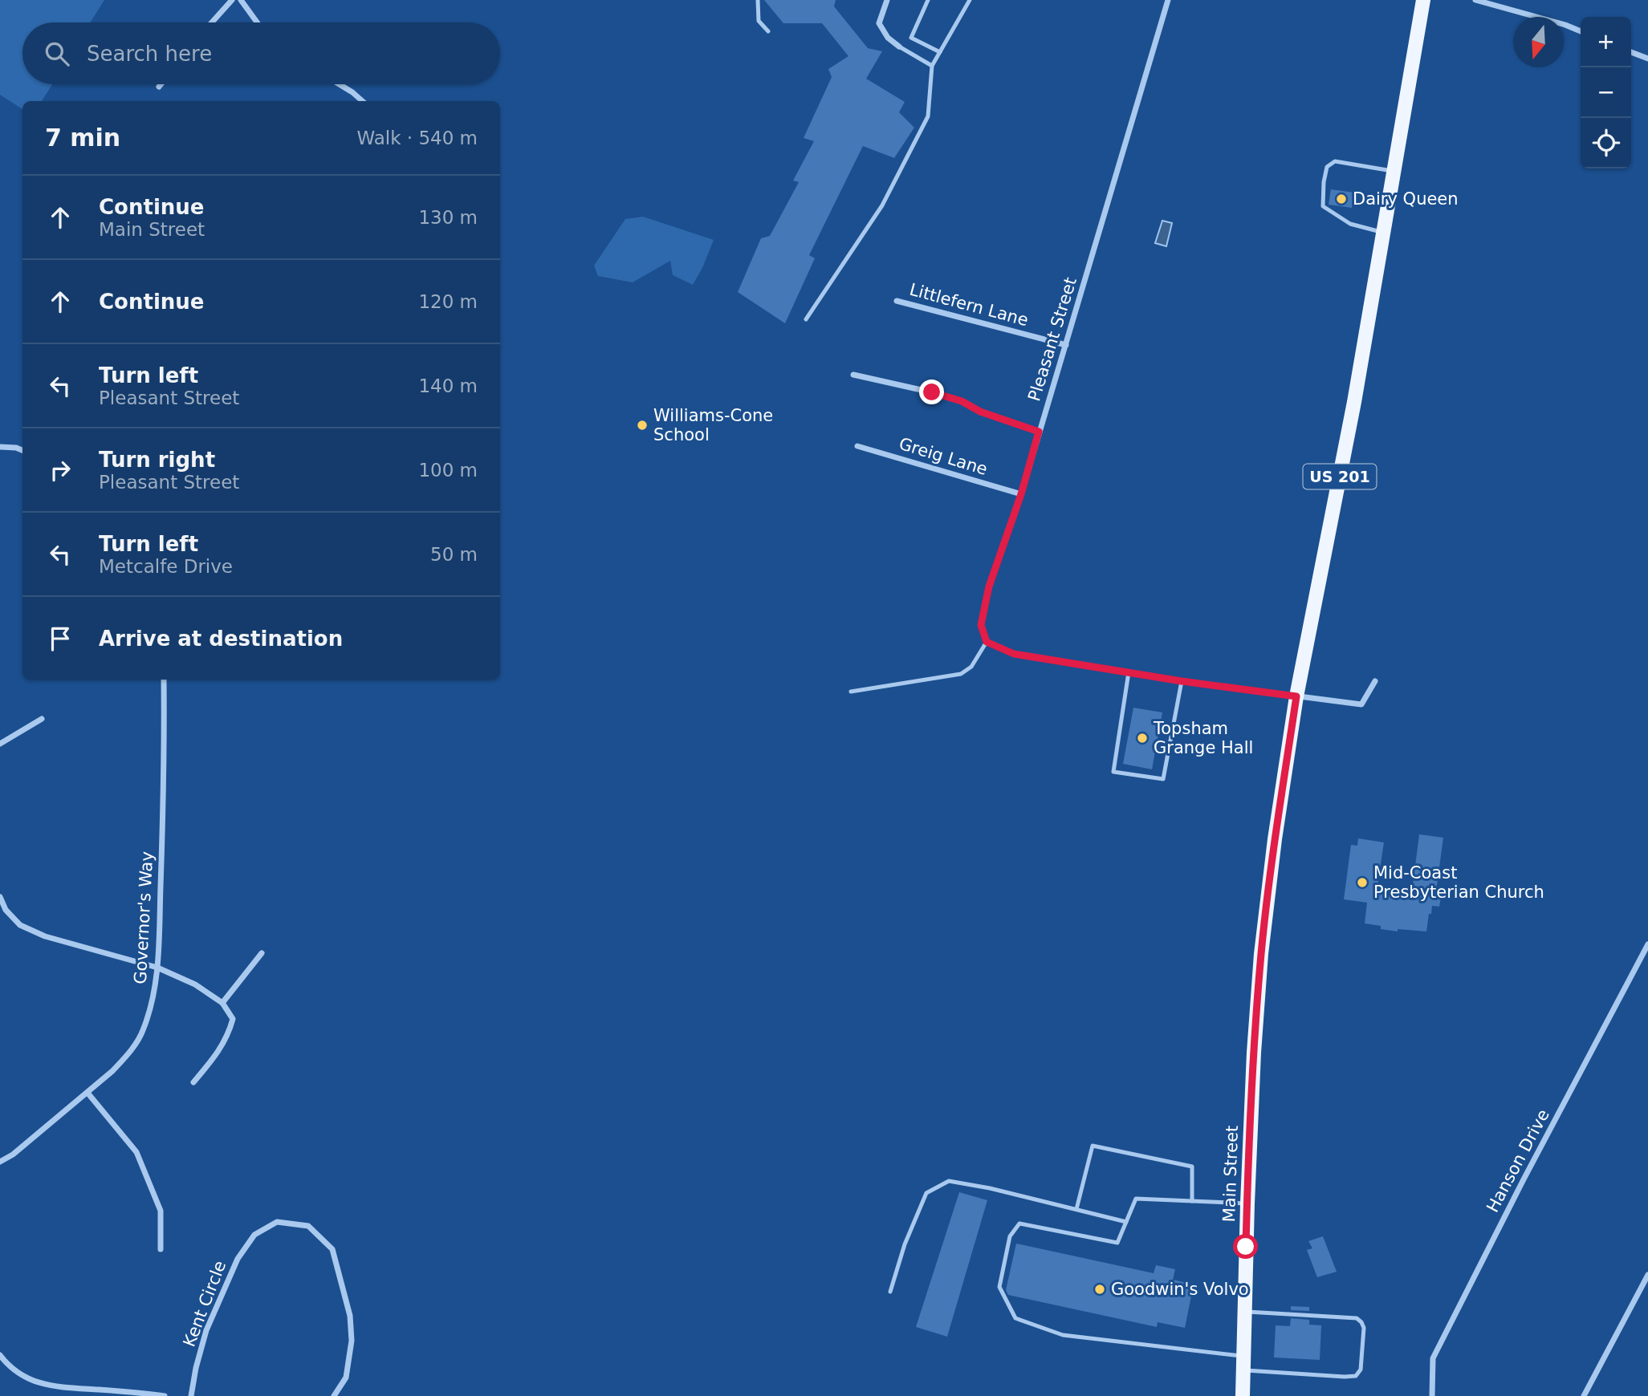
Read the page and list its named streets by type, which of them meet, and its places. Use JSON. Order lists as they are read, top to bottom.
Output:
{
  "streets": {
    "main road": ["US 201", "Main Street"],
    "street": [
      "Littlefern Lane",
      "Pleasant Street",
      "Greig Lane",
      "Governor's Way",
      "Hanson Drive",
      "Kent Circle"
    ]
  },
  "crossings": [
    ["Littlefern Lane", "Pleasant Street"],
    ["Pleasant Street", "Greig Lane"],
    ["US 201", "Main Street"]
  ],
  "places": [
    "Dairy Queen",
    "Williams-Cone School",
    "Topsham Grange Hall",
    "Mid-Coast Presbyterian Church",
    "Goodwin's Volvo"
  ],
  "north": "bottom",
  "page": {
    "map_buttons": ["+", "−"],
    "search": "Search here",
    "heading": ["7 min", "Walk · 540 m"],
    "list": [
      ["Continue", "Main Street", "130 m"],
      ["Continue", "120 m"],
      ["Turn left", "Pleasant Street", "140 m"],
      ["Turn right", "Pleasant Street", "100 m"],
      ["Turn left", "Metcalfe Drive", "50 m"],
      "Arrive at destination"
    ]
  }
}
